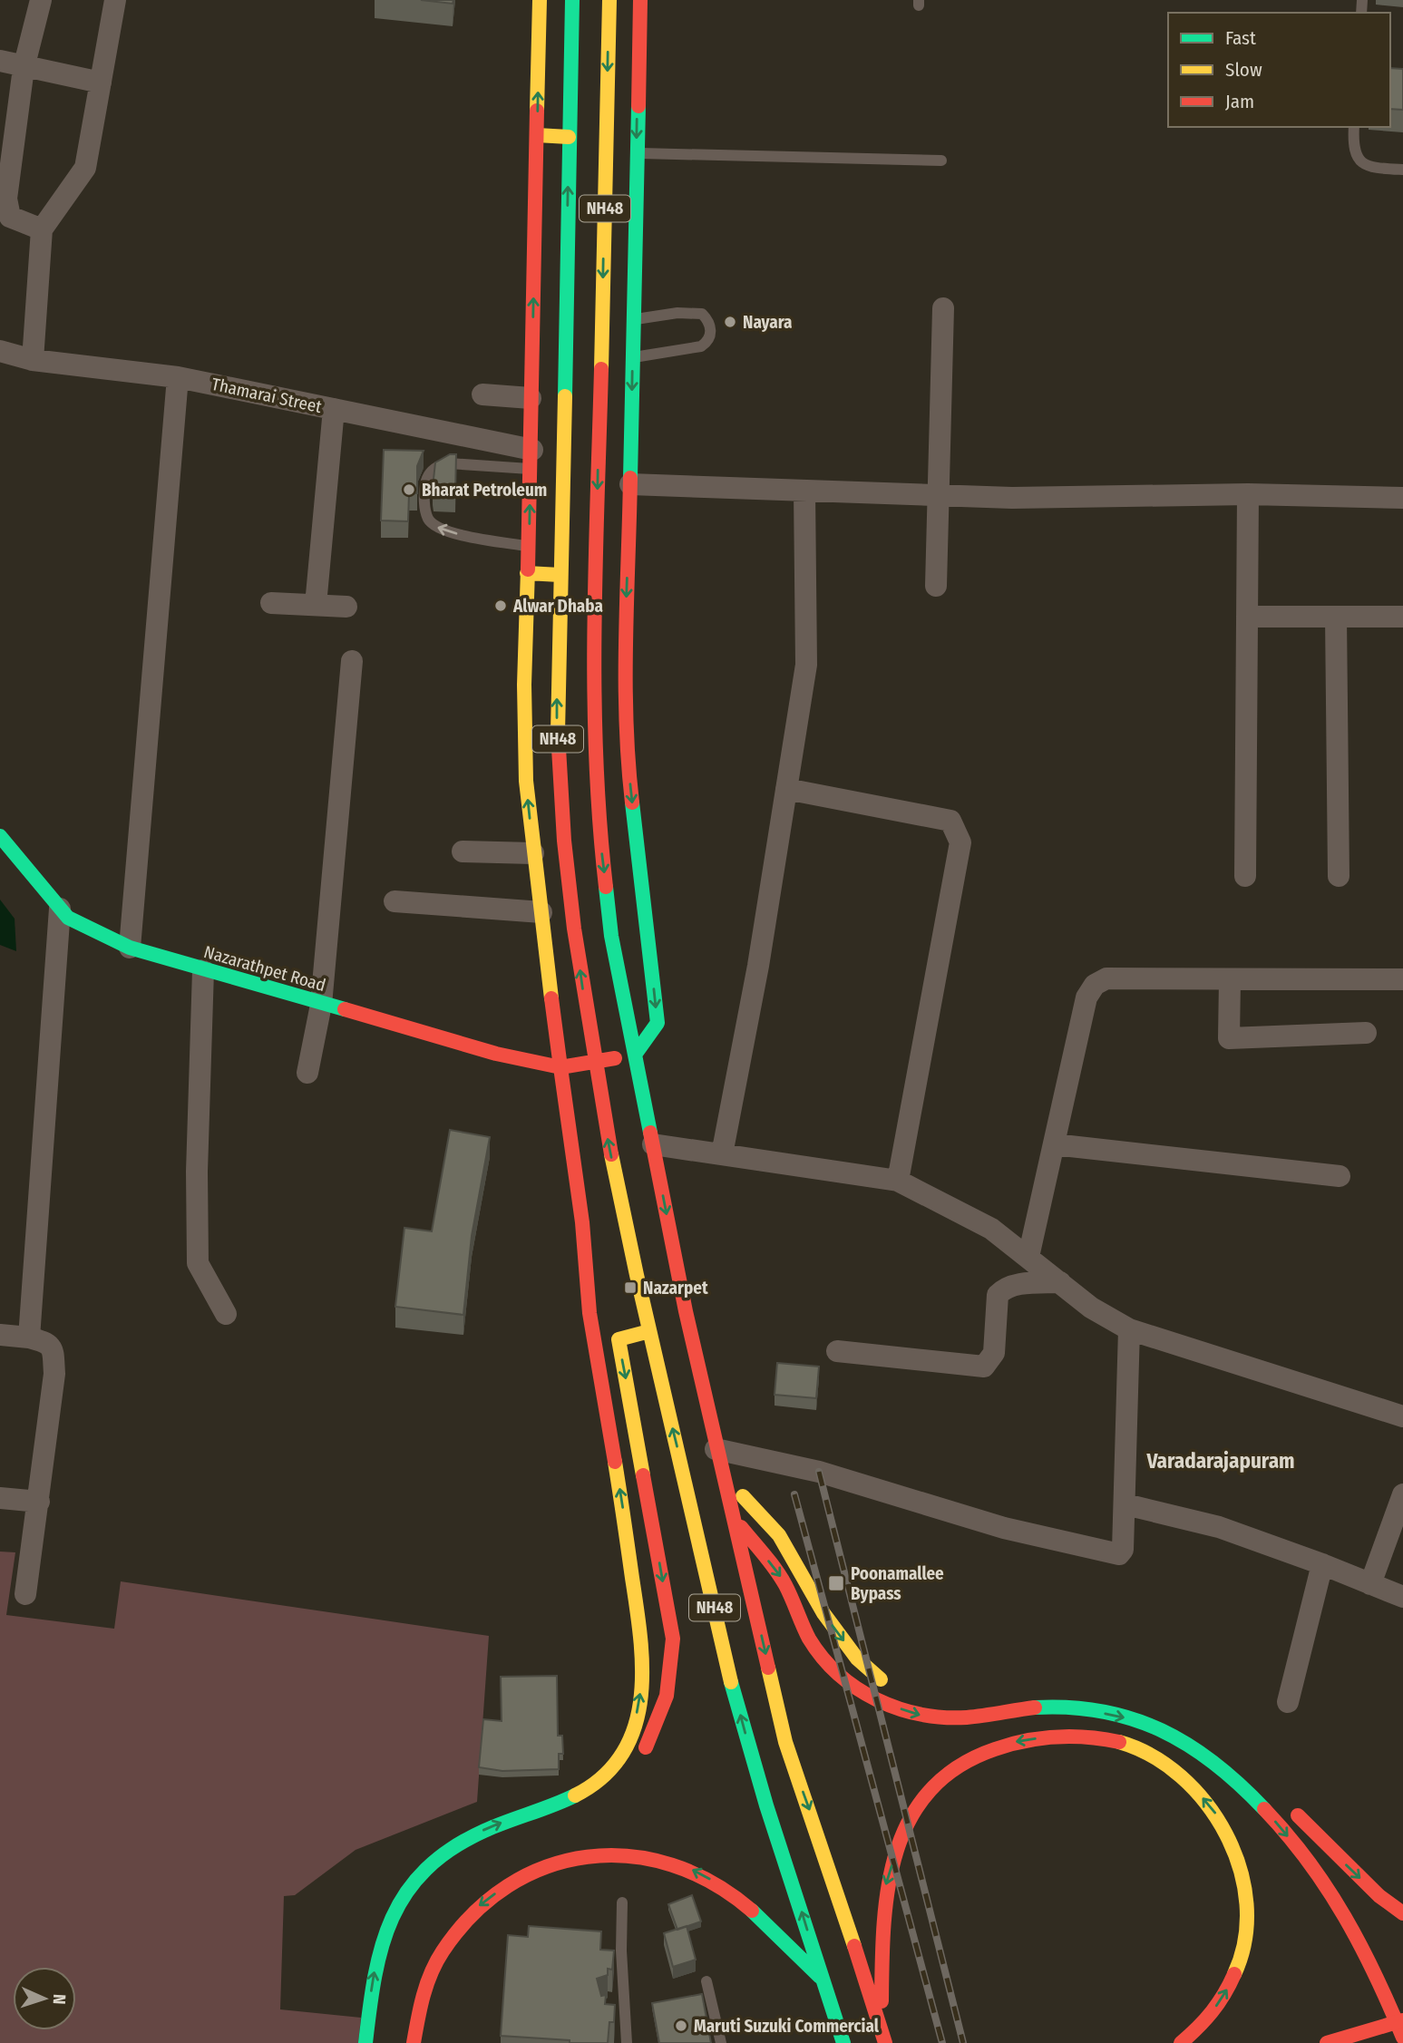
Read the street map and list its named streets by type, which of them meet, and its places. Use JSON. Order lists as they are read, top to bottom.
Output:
{
  "streets": {
    "main road": ["NH48", "Nazarathpet Road"],
    "street": ["Thamarai Street"]
  },
  "crossings": [
    ["NH48", "Nazarathpet Road"]
  ],
  "districts": ["Varadarajapuram"],
  "places": {
    "other": [
      "Nayara",
      "Bharat Petroleum",
      "Alwar Dhaba",
      "Maruti Suzuki Commercial"
    ],
    "transit": ["Nazarpet", "Poonamallee Bypass"]
  },
  "legend": ["Fast", "Slow", "Jam"],
  "north": "right"
}
